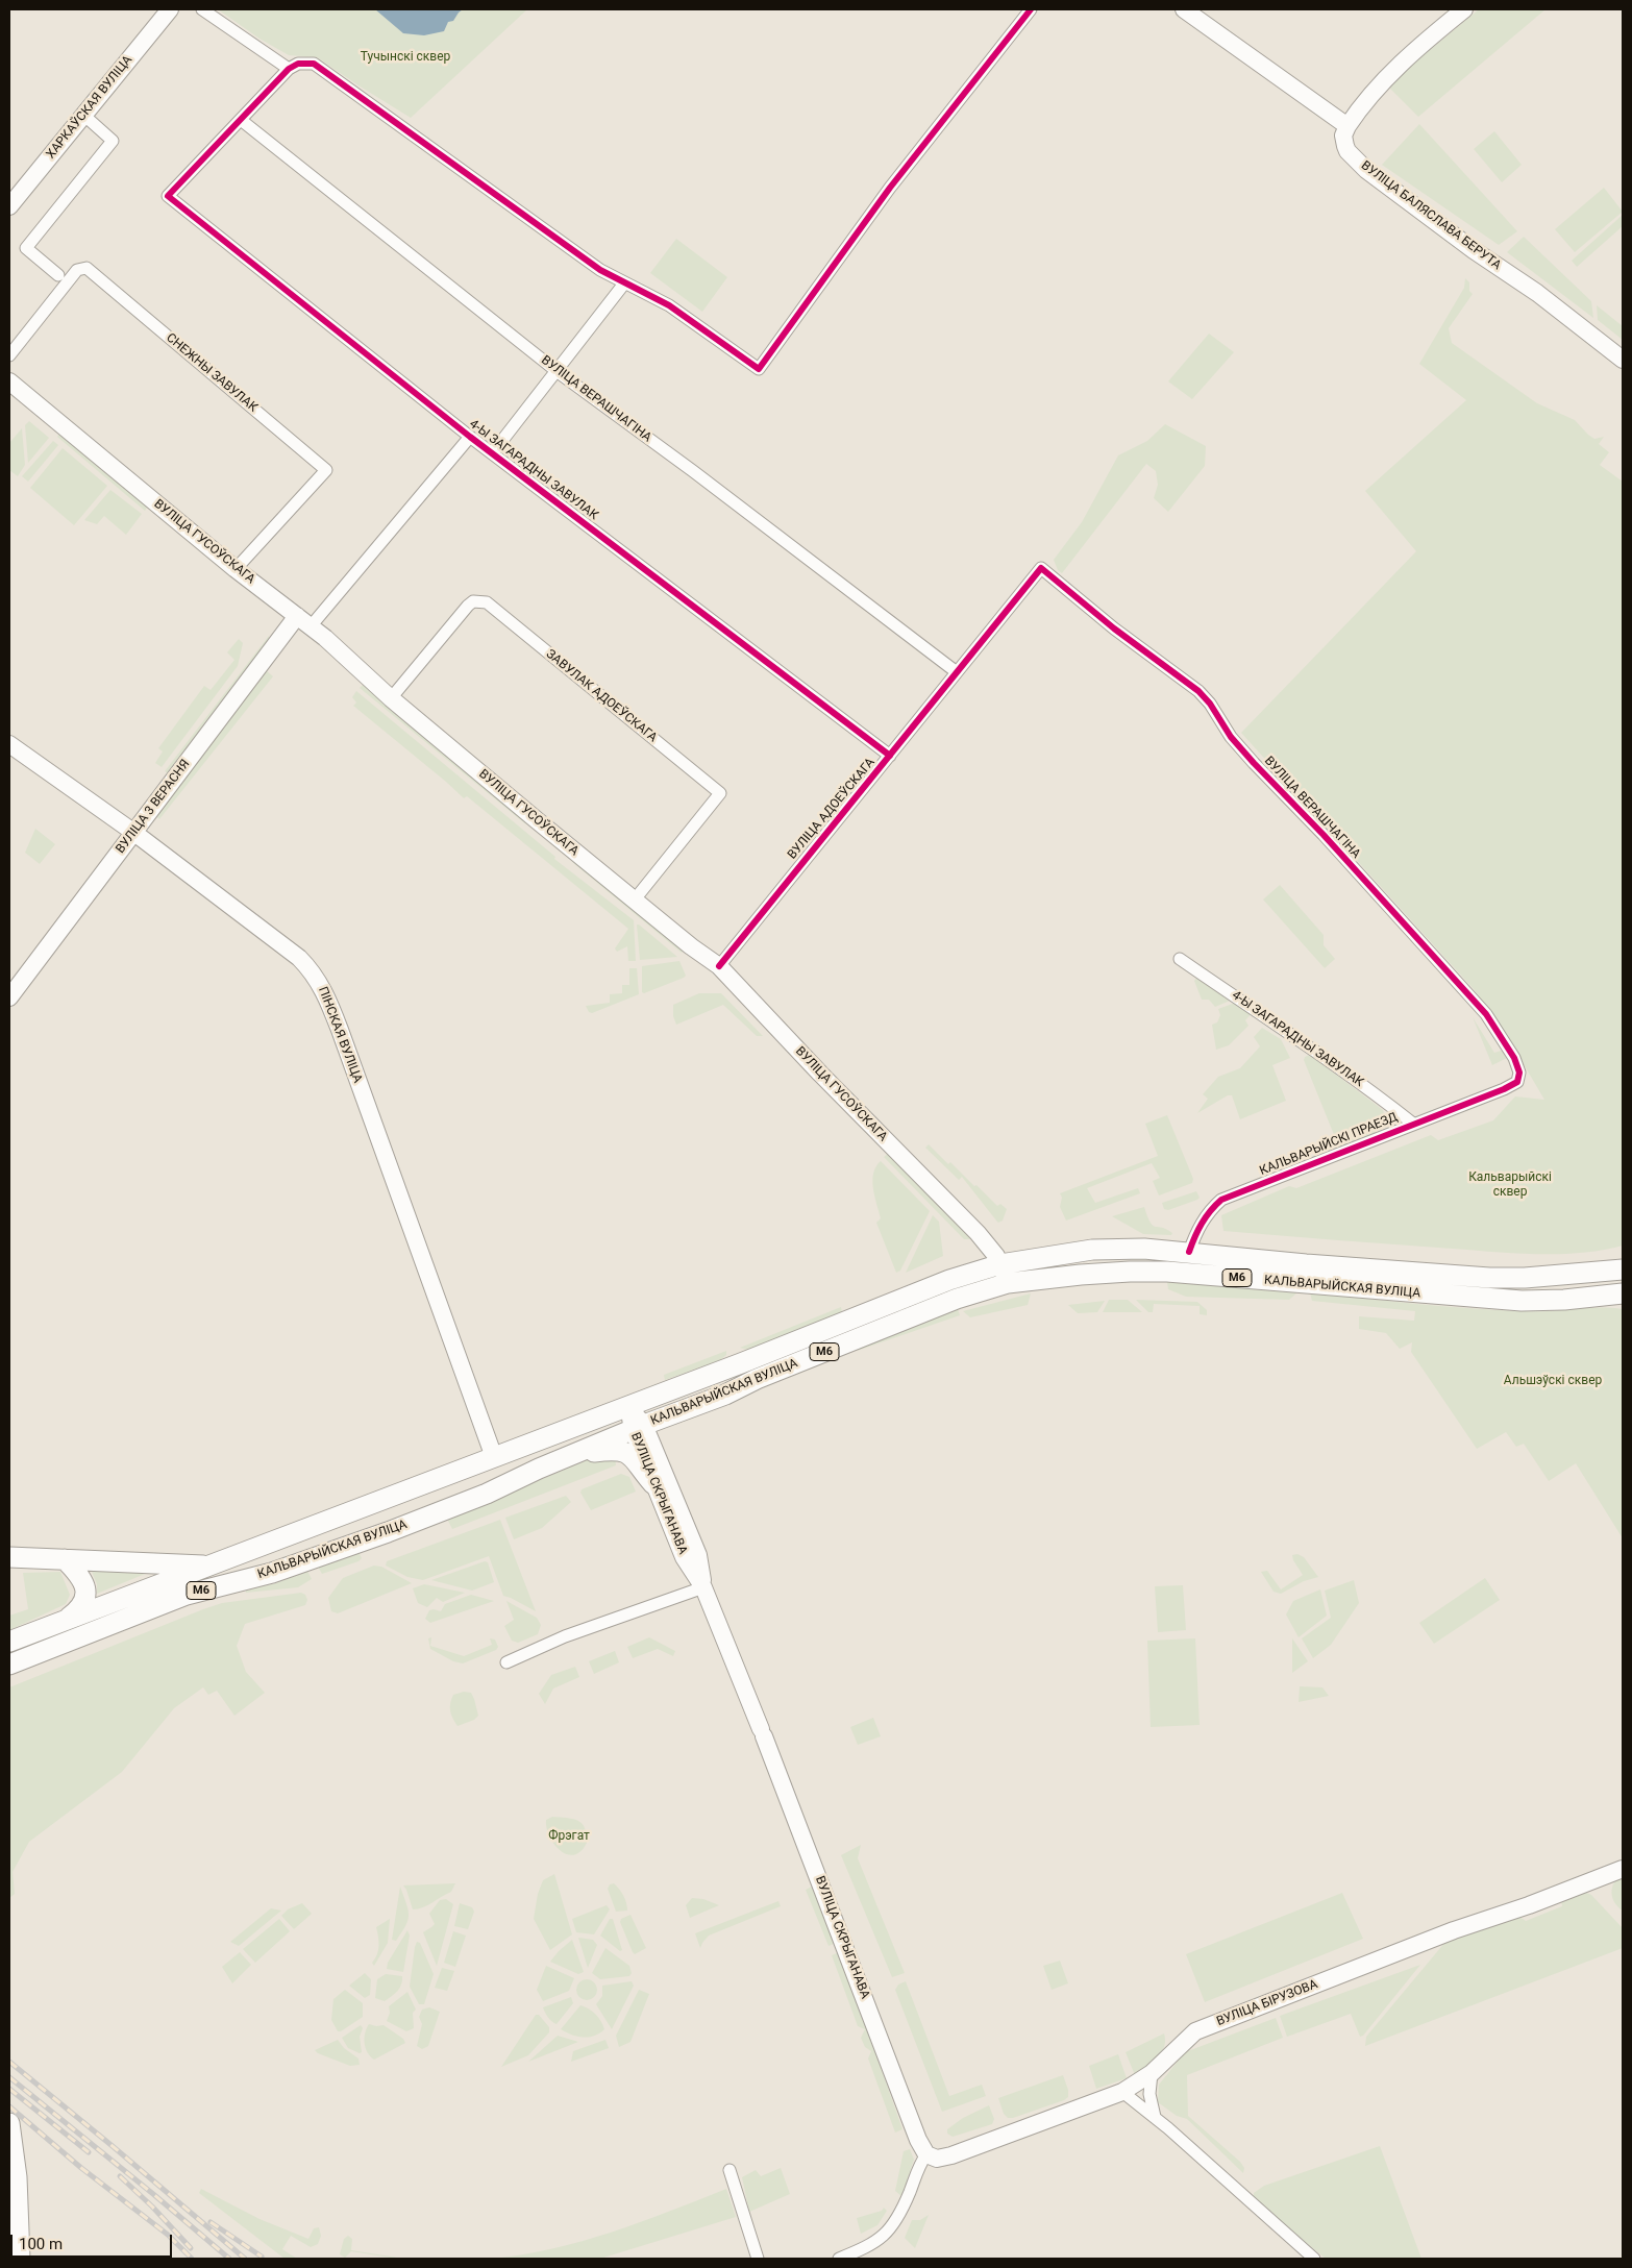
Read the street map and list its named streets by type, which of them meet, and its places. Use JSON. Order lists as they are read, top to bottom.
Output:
{
  "streets": {
    "main road": ["М6", "КАЛЬВАРЫЙСКАЯ ВУЛІЦА"],
    "street": [
      "ХАРКАЎСКАЯ ВУЛІЦА",
      "ВУЛІЦА БАЛЯСЛАВА БЕРУТА",
      "СНЕЖНЫ ЗАВУЛАК",
      "ВУЛІЦА ВЕРАШЧАГІНА",
      "4-Ы ЗАГАРАДНЫ ЗАВУЛАК",
      "ВУЛІЦА ГУСОЎСКАГА",
      "ЗАВУЛАК АДОЕЎСКАГА",
      "ВУЛІЦА 3 ВЕРАСНЯ",
      "ВУЛІЦА АДОЕЎСКАГА",
      "ПІНСКАЯ ВУЛІЦА",
      "КАЛЬВАРЫЙСКІ ПРАЕЗД",
      "ВУЛІЦА СКРЫГАНАВА",
      "ВУЛІЦА БІРУЗОВА"
    ]
  },
  "crossings": [
    ["СНЕЖНЫ ЗАВУЛАК", "ВУЛІЦА ГУСОЎСКАГА"],
    ["ВУЛІЦА ВЕРАШЧАГІНА", "4-Ы ЗАГАРАДНЫ ЗАВУЛАК"],
    ["ВУЛІЦА ВЕРАШЧАГІНА", "ВУЛІЦА АДОЕЎСКАГА"],
    ["ВУЛІЦА ВЕРАШЧАГІНА", "КАЛЬВАРЫЙСКІ ПРАЕЗД"],
    ["4-Ы ЗАГАРАДНЫ ЗАВУЛАК", "ВУЛІЦА 3 ВЕРАСНЯ"],
    ["4-Ы ЗАГАРАДНЫ ЗАВУЛАК", "ВУЛІЦА АДОЕЎСКАГА"],
    ["4-Ы ЗАГАРАДНЫ ЗАВУЛАК", "КАЛЬВАРЫЙСКІ ПРАЕЗД"],
    ["ВУЛІЦА ГУСОЎСКАГА", "ЗАВУЛАК АДОЕЎСКАГА"],
    ["ВУЛІЦА ГУСОЎСКАГА", "ВУЛІЦА 3 ВЕРАСНЯ"],
    ["ВУЛІЦА ГУСОЎСКАГА", "ВУЛІЦА АДОЕЎСКАГА"],
    ["ВУЛІЦА ГУСОЎСКАГА", "КАЛЬВАРЫЙСКАЯ ВУЛІЦА"],
    ["ВУЛІЦА 3 ВЕРАСНЯ", "ПІНСКАЯ ВУЛІЦА"],
    ["ПІНСКАЯ ВУЛІЦА", "КАЛЬВАРЫЙСКАЯ ВУЛІЦА"],
    ["КАЛЬВАРЫЙСКІ ПРАЕЗД", "КАЛЬВАРЫЙСКАЯ ВУЛІЦА"],
    ["КАЛЬВАРЫЙСКАЯ ВУЛІЦА", "ВУЛІЦА СКРЫГАНАВА"],
    ["ВУЛІЦА СКРЫГАНАВА", "ВУЛІЦА БІРУЗОВА"]
  ],
  "parks": [
    "Тучынскі сквер",
    "Кальварыйскі сквер",
    "Альшэўскі сквер",
    "Фрэгат"
  ],
  "scale_bar": "100 m"
}
